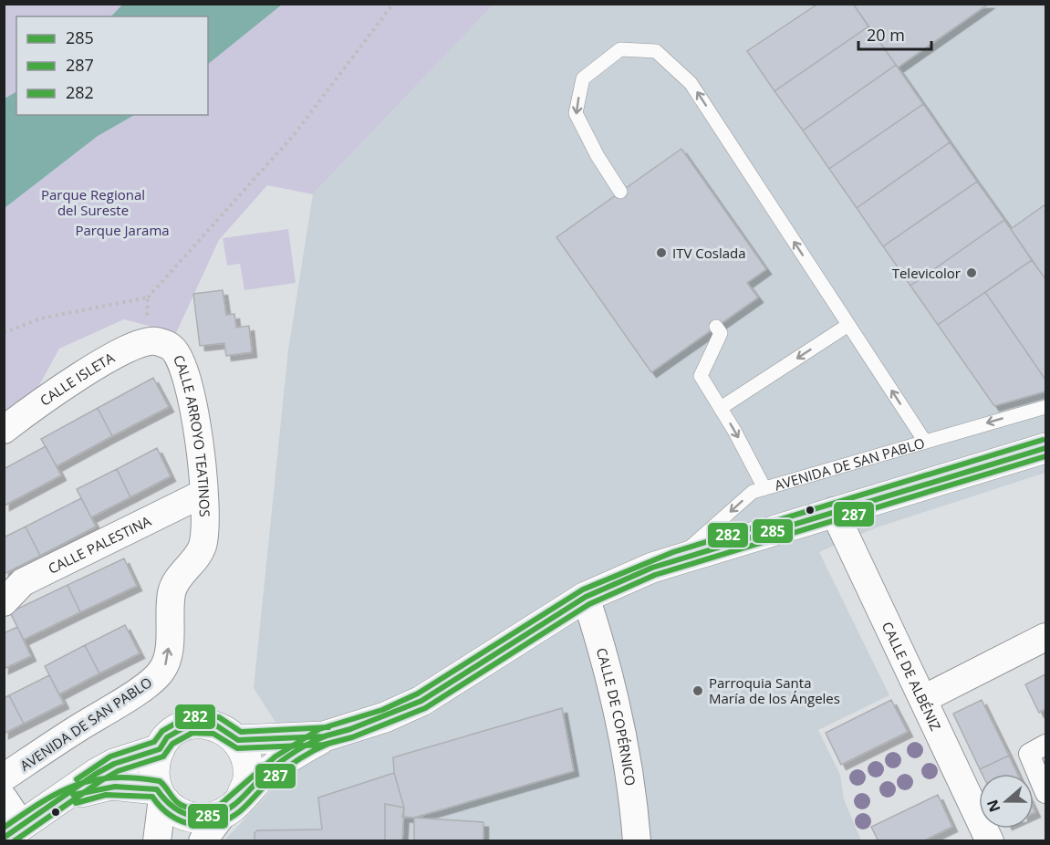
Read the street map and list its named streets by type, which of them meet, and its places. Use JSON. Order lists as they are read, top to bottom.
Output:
{
  "streets": {
    "street": [
      "CALLE ISLETA",
      "CALLE ARROYO TEATINOS",
      "AVENIDA DE SAN PABLO",
      "CALLE PALESTINA",
      "CALLE DE ALBÉNIZ",
      "CALLE DE COPÉRNICO"
    ]
  },
  "crossings": [
    ["CALLE ISLETA", "CALLE ARROYO TEATINOS"],
    ["CALLE ARROYO TEATINOS", "AVENIDA DE SAN PABLO"],
    ["CALLE ARROYO TEATINOS", "CALLE PALESTINA"],
    ["AVENIDA DE SAN PABLO", "CALLE DE ALBÉNIZ"],
    ["AVENIDA DE SAN PABLO", "CALLE DE COPÉRNICO"]
  ],
  "parks": ["Parque Regional del Sureste", "Parque Jarama"],
  "places": ["ITV Coslada", "Televicolor", "Parroquia Santa María de los Ángeles"],
  "lines": ["transit line 282", "transit line 285", "transit line 287"],
  "legend": ["285", "287", "282"],
  "scale_bar": "20 m",
  "north": "left"
}
